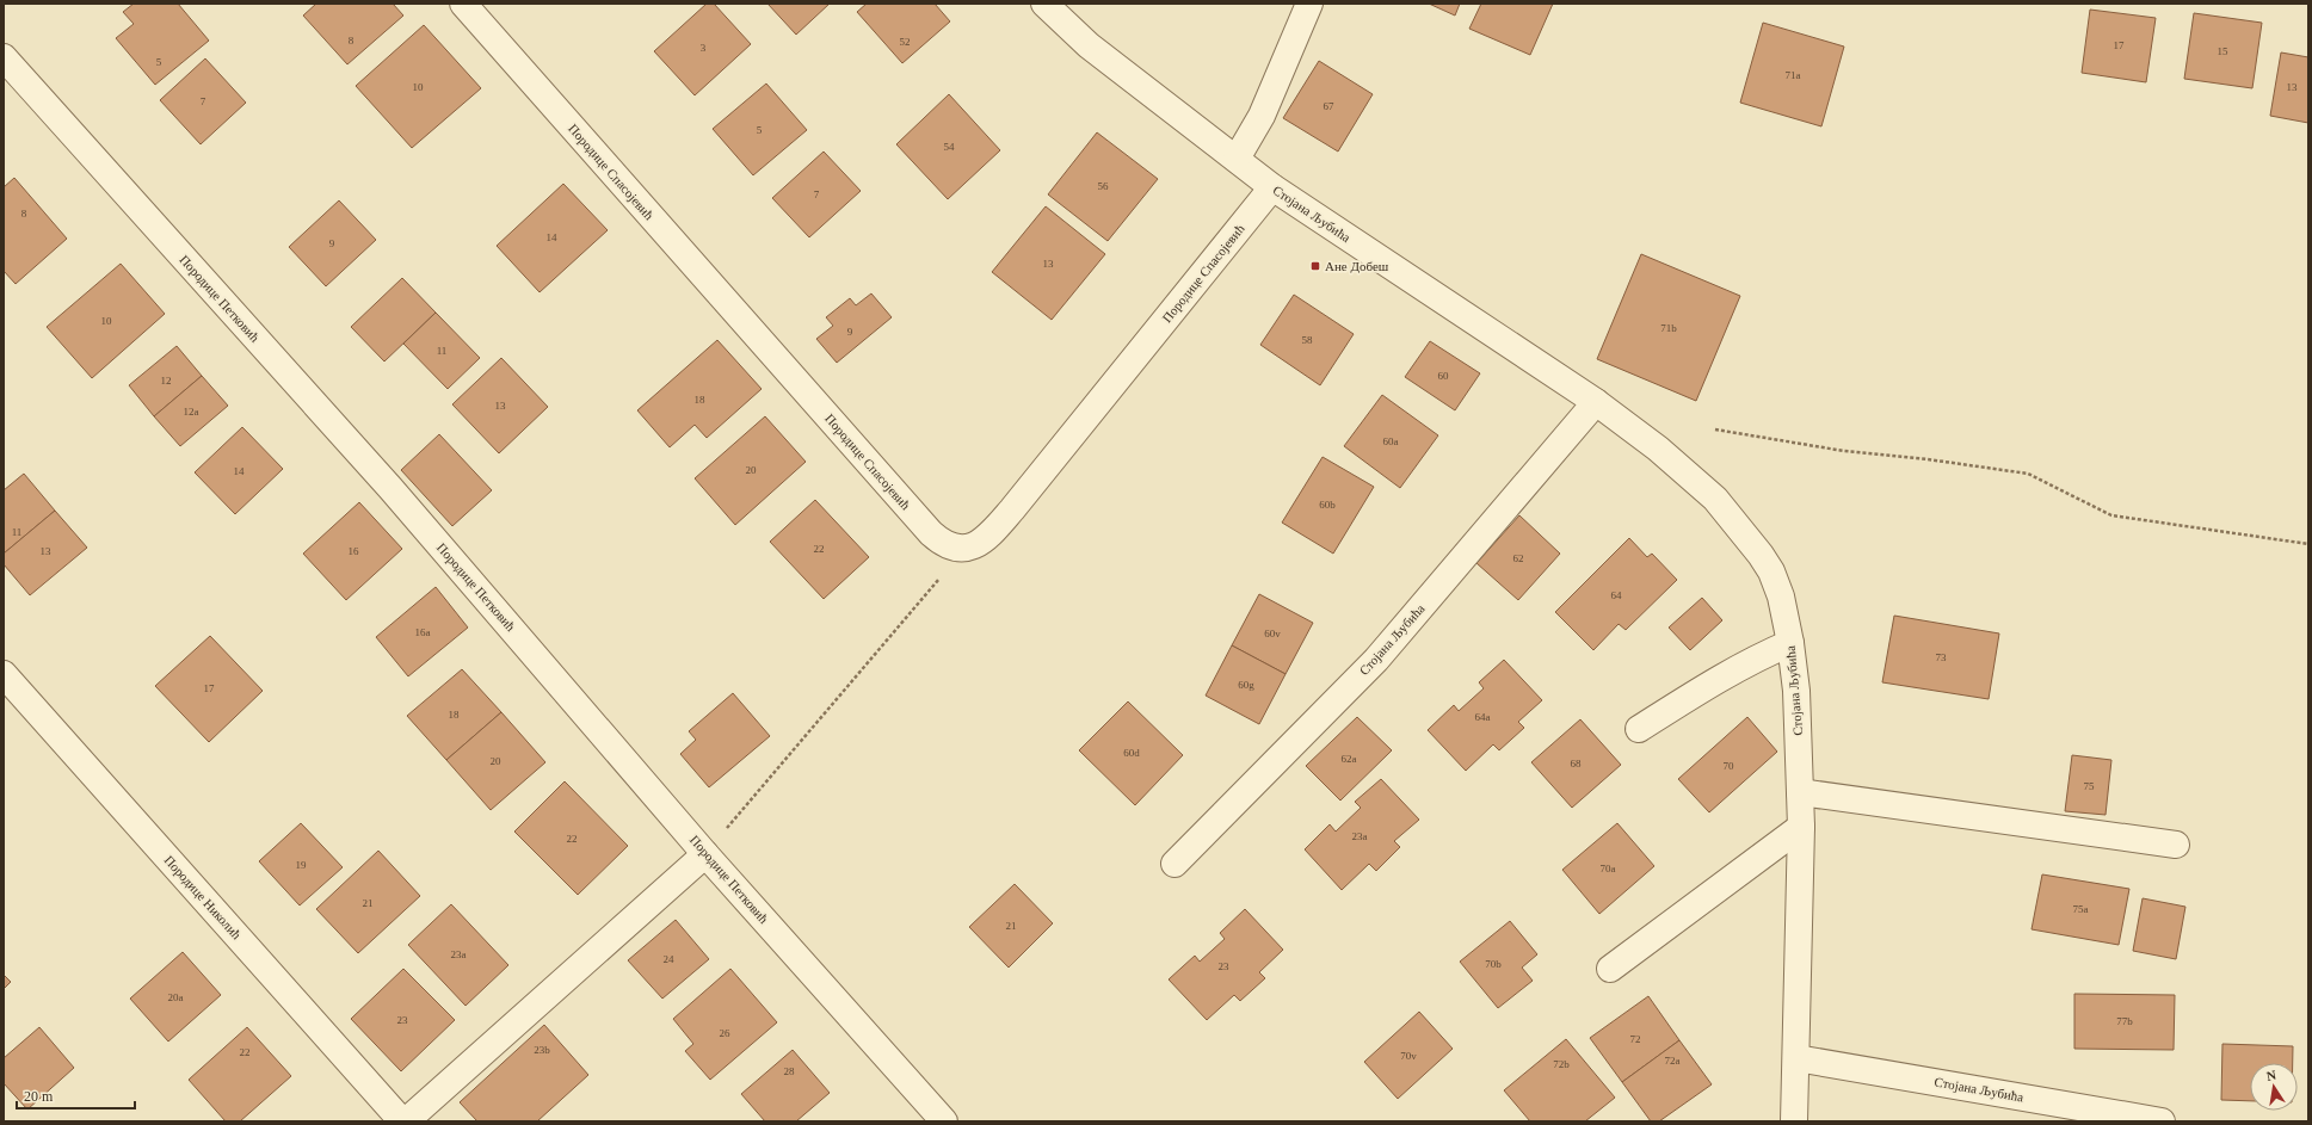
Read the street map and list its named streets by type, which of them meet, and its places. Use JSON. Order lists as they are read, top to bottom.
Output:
{
  "streets": {
    "street": [
      "Породице Спасојевић",
      "Стојана Љубића",
      "Породице Петковић",
      "Породице Николић"
    ]
  },
  "crossings": [
    ["Породице Спасојевић", "Стојана Љубића"]
  ],
  "places": {
    "transit": ["Ане Добеш"]
  },
  "house_numbers": [
    "8",
    "52",
    "17",
    "3",
    "15",
    "5",
    "71a",
    "10",
    "13",
    "7",
    "67",
    "5",
    "54",
    "56",
    "7",
    "8",
    "14",
    "9",
    "13",
    "10",
    "71b",
    "9",
    "58",
    "11",
    "60",
    "12",
    "18",
    "13",
    "12a",
    "60a",
    "20",
    "14",
    "60b",
    "11",
    "22",
    "13",
    "16",
    "62",
    "64",
    "16a",
    "60v",
    "73",
    "60g",
    "17",
    "18",
    "64a",
    "60d",
    "62a",
    "20",
    "68",
    "70",
    "75",
    "23a",
    "22",
    "19",
    "70a",
    "21",
    "75a",
    "21",
    "23a",
    "24",
    "70b",
    "23",
    "20a",
    "23",
    "77b",
    "26",
    "72",
    "23b",
    "22",
    "70v",
    "72a",
    "72b",
    "28"
  ],
  "scale_bar": "20 m",
  "north": "top"
}
